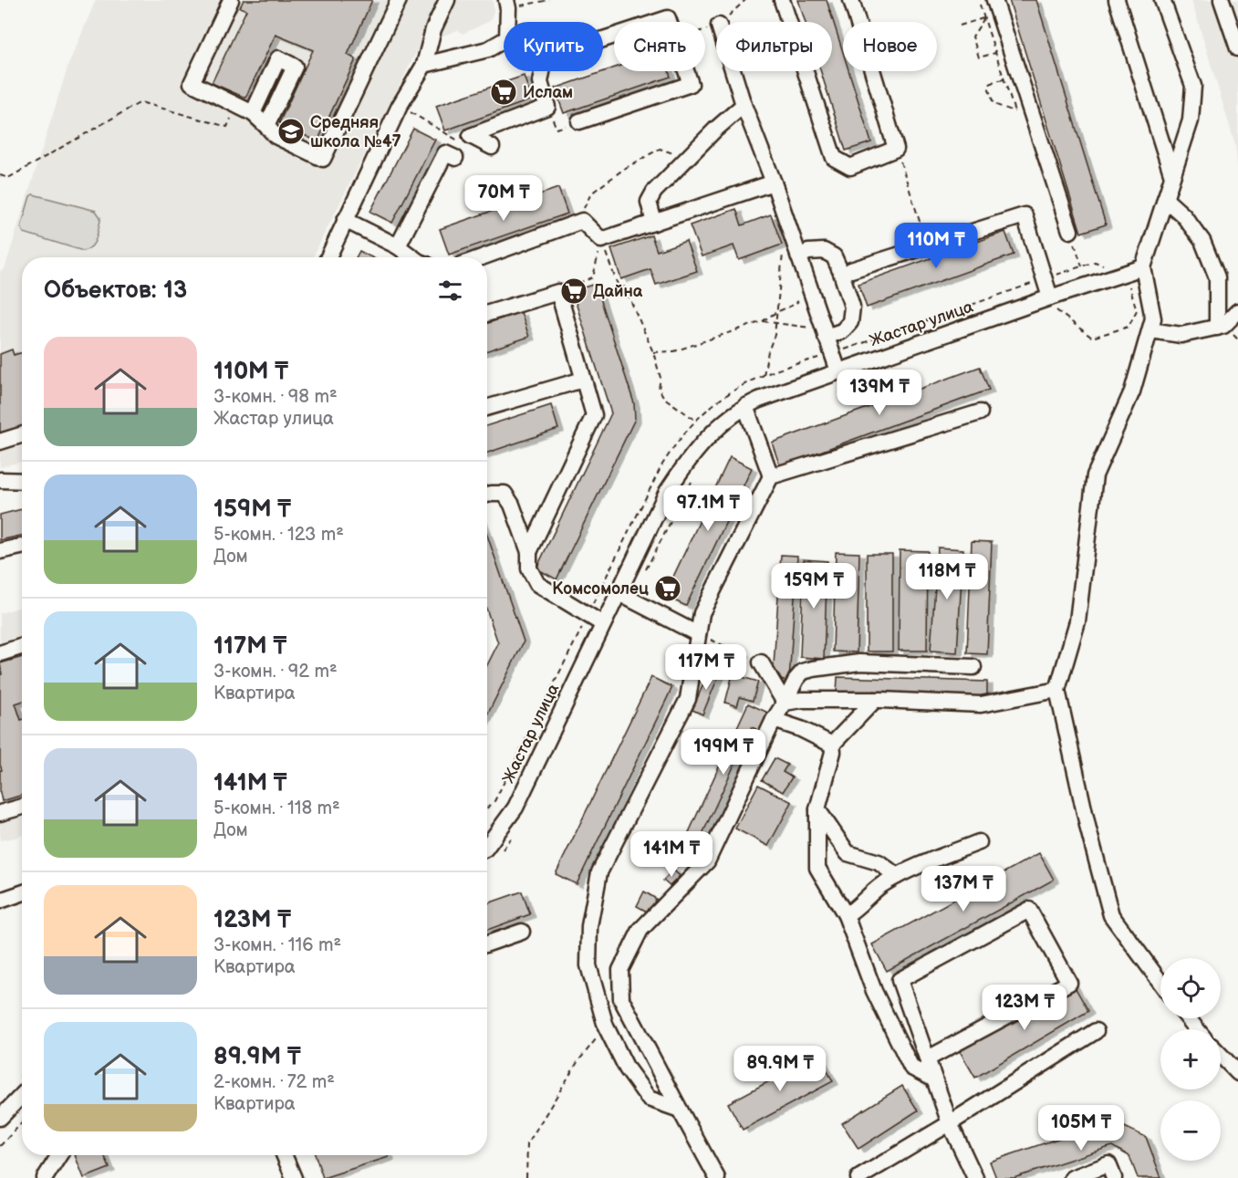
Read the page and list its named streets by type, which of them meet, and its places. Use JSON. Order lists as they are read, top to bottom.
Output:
{
  "streets": {
    "street": ["Жастар улица"]
  },
  "places": {
    "supermarket": ["Ислам", "Дайна", "Комсомолец"],
    "school or university": ["Средняя школа №47"]
  },
  "page": {
    "chip": [
      "Купить",
      "Снять",
      "Фильтры",
      "Новое"
    ],
    "price": [
      "70M ₸",
      "110M ₸",
      "139M ₸",
      "97.1M ₸",
      "118M ₸",
      "159M ₸",
      "117M ₸",
      "199M ₸",
      "141M ₸",
      "137M ₸",
      "123M ₸",
      "89.9M ₸",
      "105M ₸"
    ],
    "heading": "Объектов: 13",
    "list": [
      {
        "name": "110M ₸",
        "note": "3-комн. · 98 m² · Жастар улица"
      },
      {
        "name": "159M ₸",
        "note": "5-комн. · 123 m² · Дом"
      },
      {
        "name": "117M ₸",
        "note": "3-комн. · 92 m² · Квартира"
      },
      {
        "name": "141M ₸",
        "note": "5-комн. · 118 m² · Дом"
      },
      {
        "name": "123M ₸",
        "note": "3-комн. · 116 m² · Квартира"
      },
      {
        "name": "89.9M ₸",
        "note": "2-комн. · 72 m² · Квартира"
      }
    ],
    "map_buttons": ["+", "−"]
  }
}
